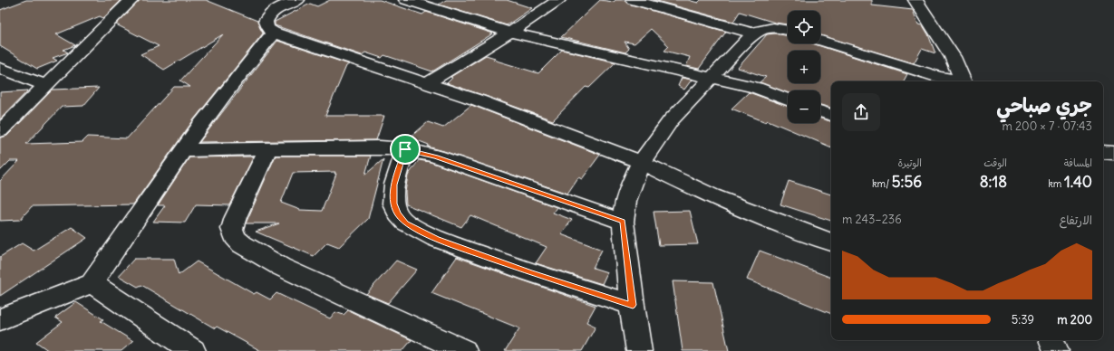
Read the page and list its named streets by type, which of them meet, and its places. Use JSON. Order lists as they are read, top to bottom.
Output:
{
  "page": {
    "map_buttons": ["+", "−"],
    "heading": ["جري صباحي", "07:43 · 7 × 200 m"],
    "stats": [
      ["المسافة", "1.40 km"],
      ["الوقت", "8:18"],
      ["الوتيرة", "5:56 /km"]
    ],
    "chart": ["الارتفاع", "236–243 m"],
    "list": [
      {
        "name": "200 m",
        "note": "5:39"
      }
    ]
  }
}
